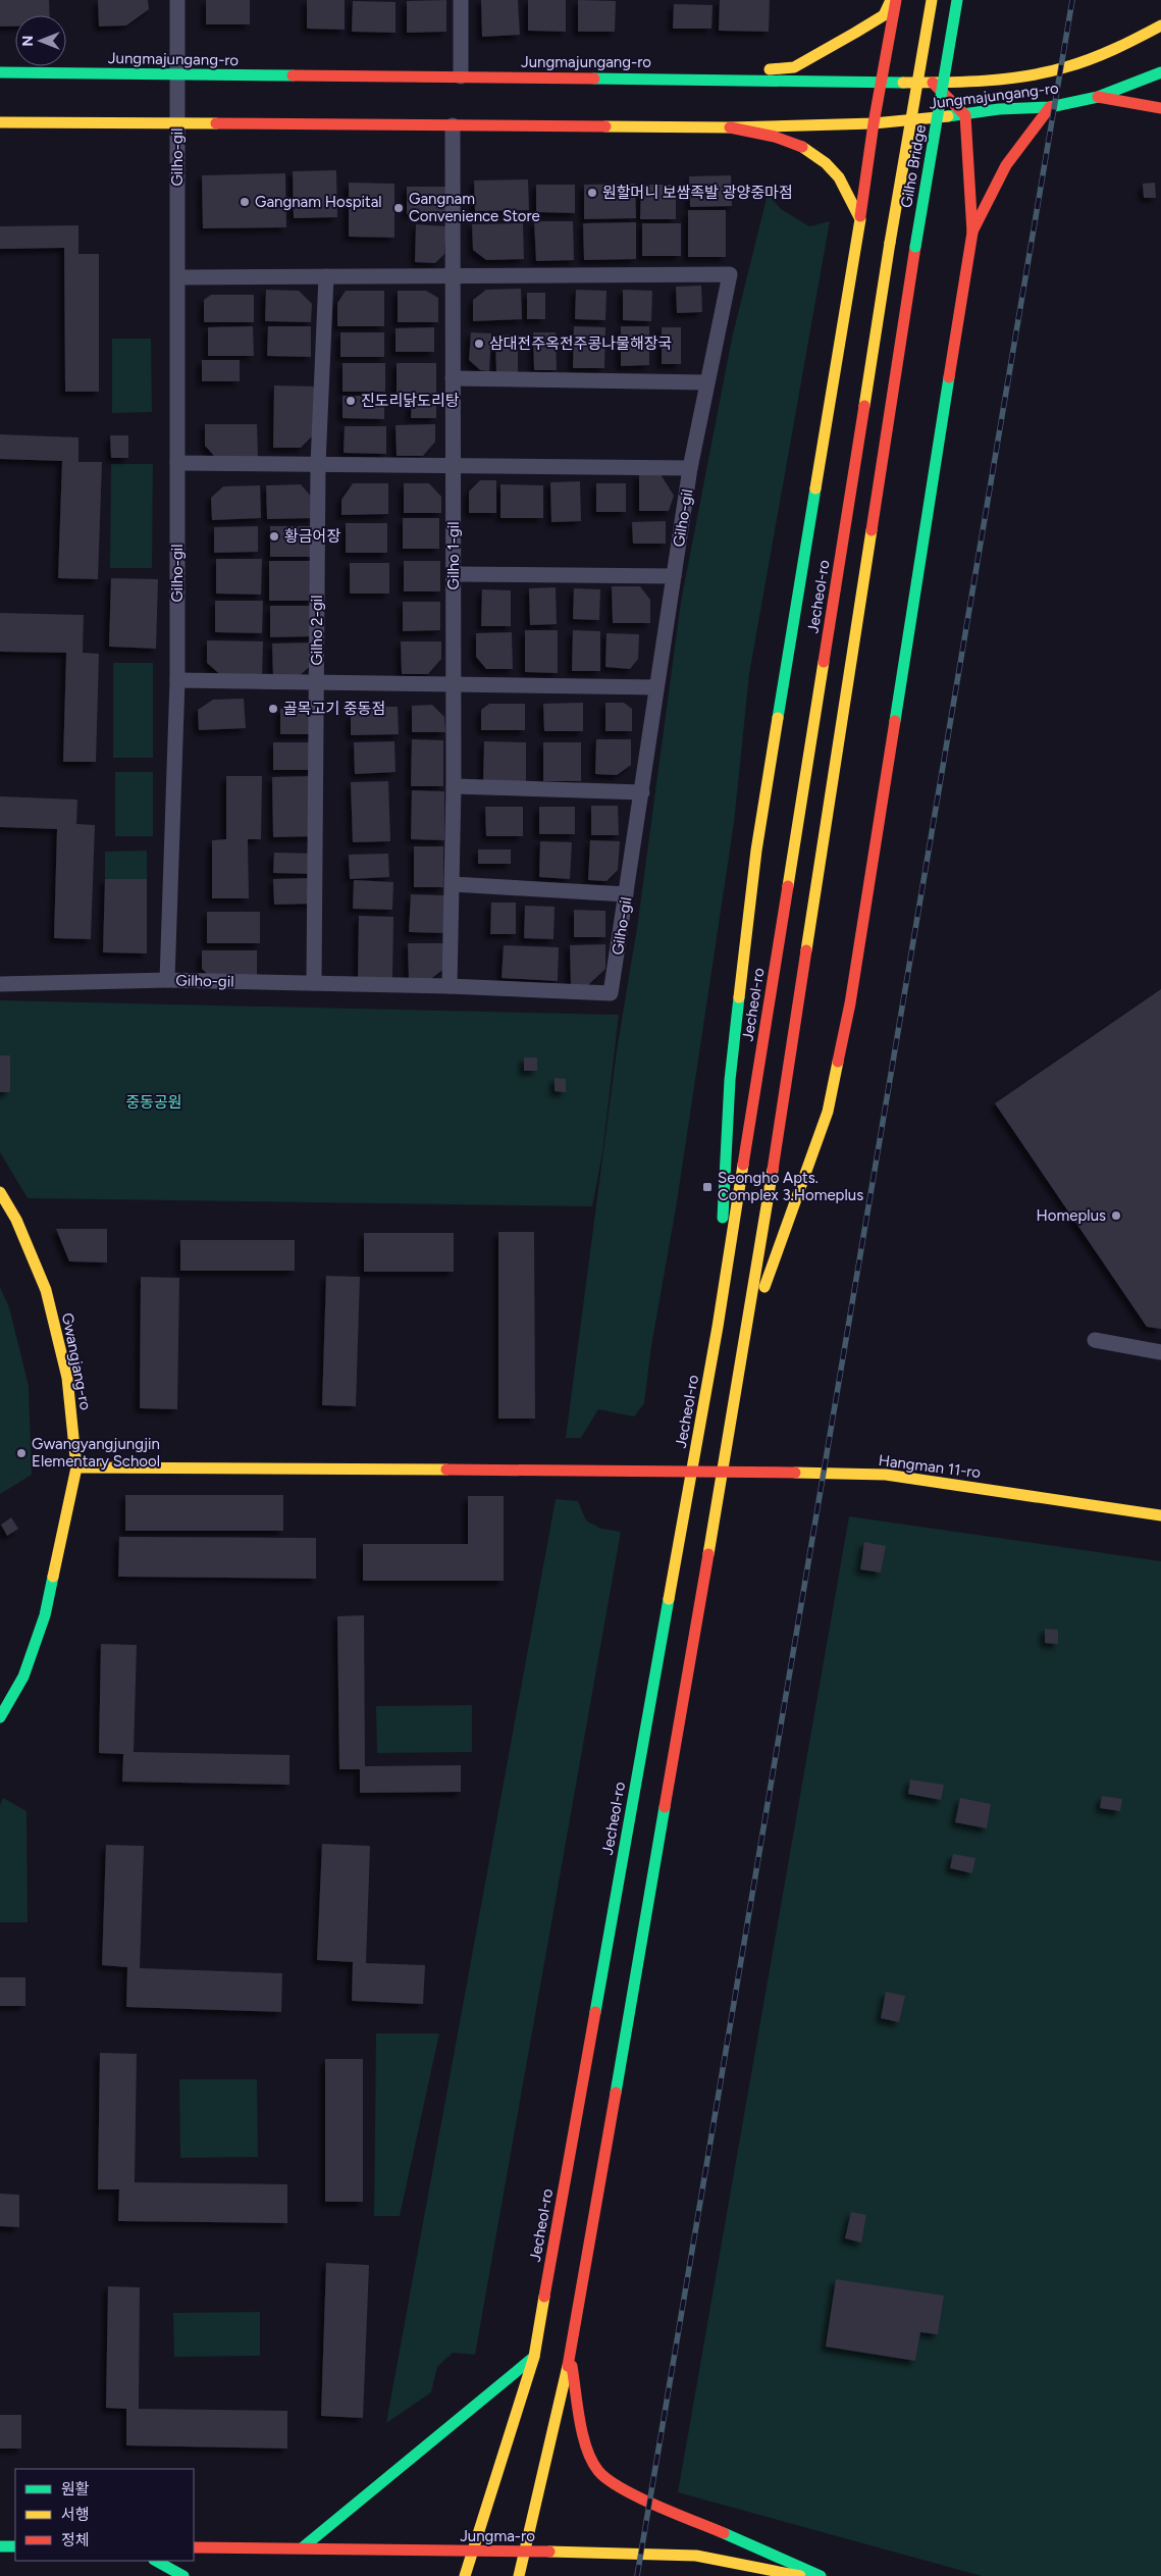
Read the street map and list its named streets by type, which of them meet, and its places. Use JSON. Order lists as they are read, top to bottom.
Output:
{
  "streets": {
    "main road": [
      "Jungmajungang-ro",
      "Gilho Bridge",
      "Jecheol-ro",
      "Gwangjang-ro",
      "Hangman 11-ro",
      "Jungma-ro"
    ],
    "street": ["Gilho-gil", "Gilho 1-gil", "Gilho 2-gil"]
  },
  "crossings": [
    ["Jungmajungang-ro", "Gilho-gil"],
    ["Jungmajungang-ro", "Gilho 1-gil"],
    ["Gilho-gil", "Gilho 1-gil"],
    ["Gilho-gil", "Gilho 2-gil"],
    ["Gilho Bridge", "Jecheol-ro"],
    ["Jecheol-ro", "Hangman 11-ro"],
    ["Jecheol-ro", "Jungma-ro"],
    ["Gwangjang-ro", "Hangman 11-ro"]
  ],
  "parks": ["중동공원"],
  "places": {
    "other": [
      "원할머니 보쌈족발 광양중마점",
      "Gangnam Hospital",
      "Gangnam Convenience Store",
      "삼대전주옥전주콩나물해장국",
      "진도리닭도리탕",
      "황금어장",
      "골목고기 중동점",
      "Homeplus",
      "Gwangyangjungjin Elementary School"
    ],
    "transit": ["Seongho Apts. Complex 3.Homeplus"]
  },
  "legend": ["원활", "서행", "정체"],
  "north": "left"
}
